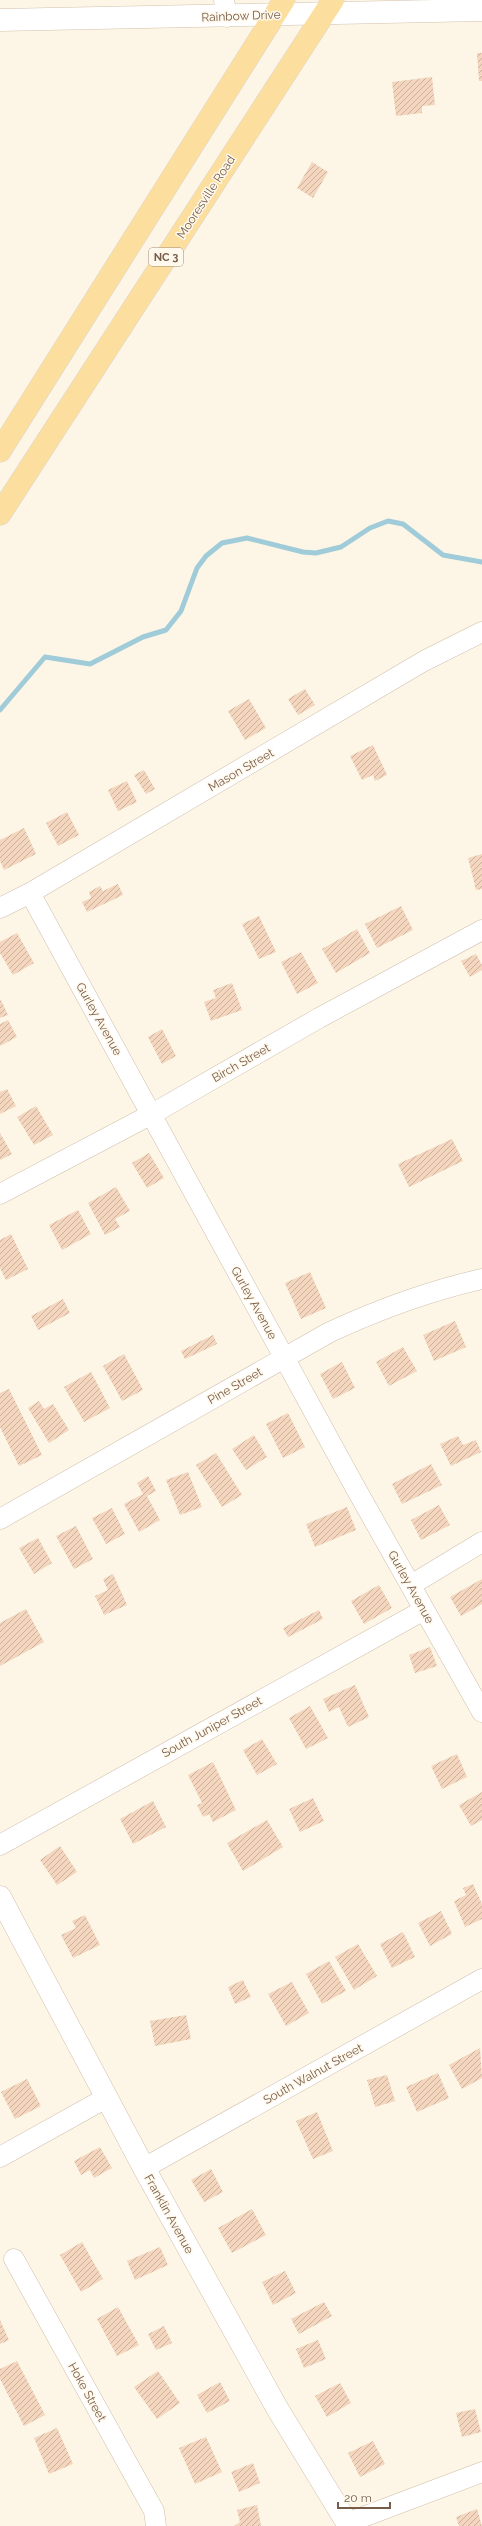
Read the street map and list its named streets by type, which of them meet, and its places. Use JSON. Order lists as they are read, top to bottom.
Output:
{
  "streets": {
    "main road": ["Mooresville Road", "NC 3"],
    "street": [
      "Rainbow Drive",
      "Mason Street",
      "Gurley Avenue",
      "Birch Street",
      "Pine Street",
      "South Juniper Street",
      "South Walnut Street",
      "Franklin Avenue",
      "Hoke Street"
    ]
  },
  "crossings": [
    ["Rainbow Drive", "Mooresville Road"],
    ["Rainbow Drive", "NC 3"],
    ["Mason Street", "Gurley Avenue"],
    ["Gurley Avenue", "Birch Street"],
    ["Gurley Avenue", "Pine Street"],
    ["Gurley Avenue", "South Juniper Street"],
    ["South Walnut Street", "Franklin Avenue"]
  ],
  "scale_bar": "20 m"
}
